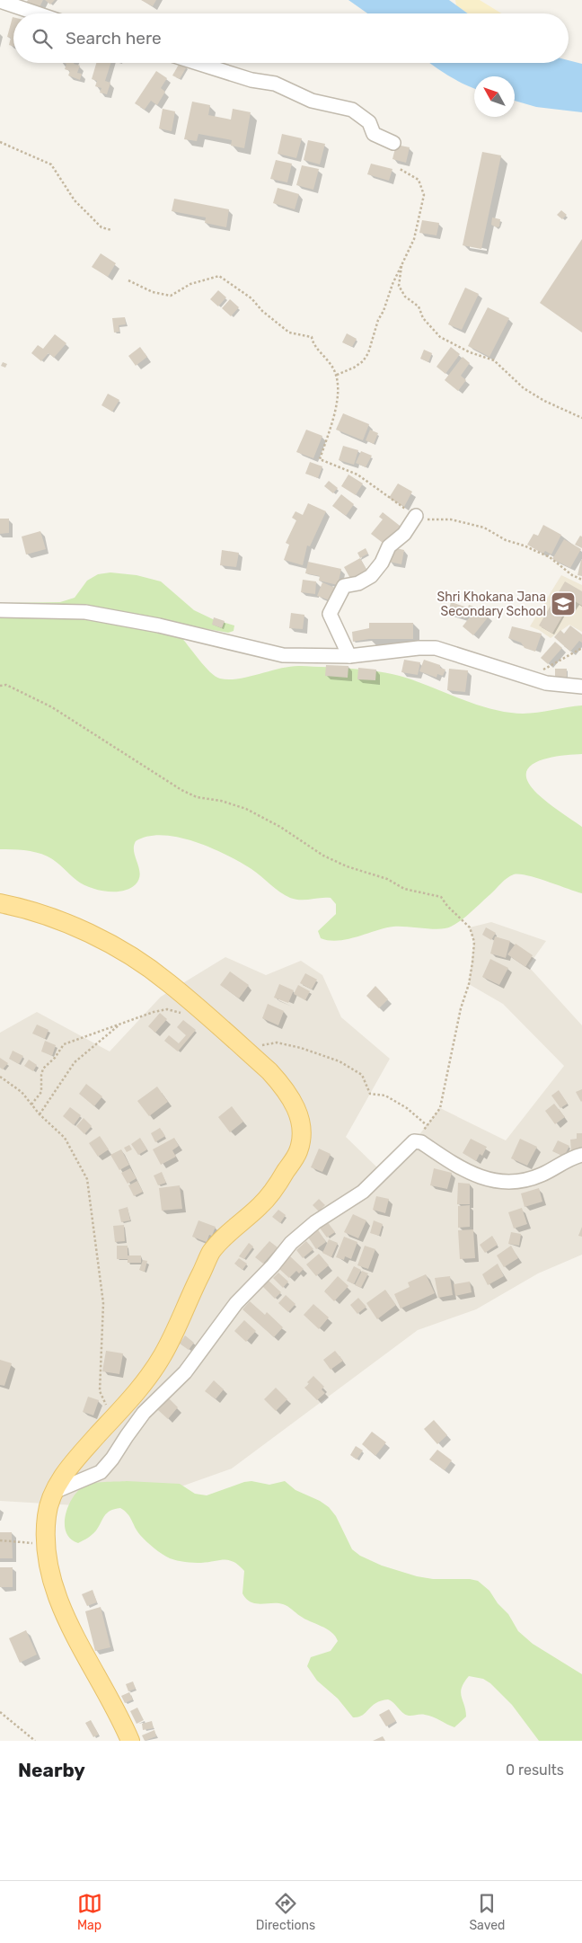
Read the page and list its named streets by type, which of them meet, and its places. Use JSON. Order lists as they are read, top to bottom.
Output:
{
  "places": {
    "school or university": ["Shri Khokana Jana Secondary School"]
  },
  "north": "top left",
  "page": {
    "search": "Search here",
    "heading": ["Nearby", "0 results"],
    "nav": ["Map", "Directions", "Saved"]
  }
}
